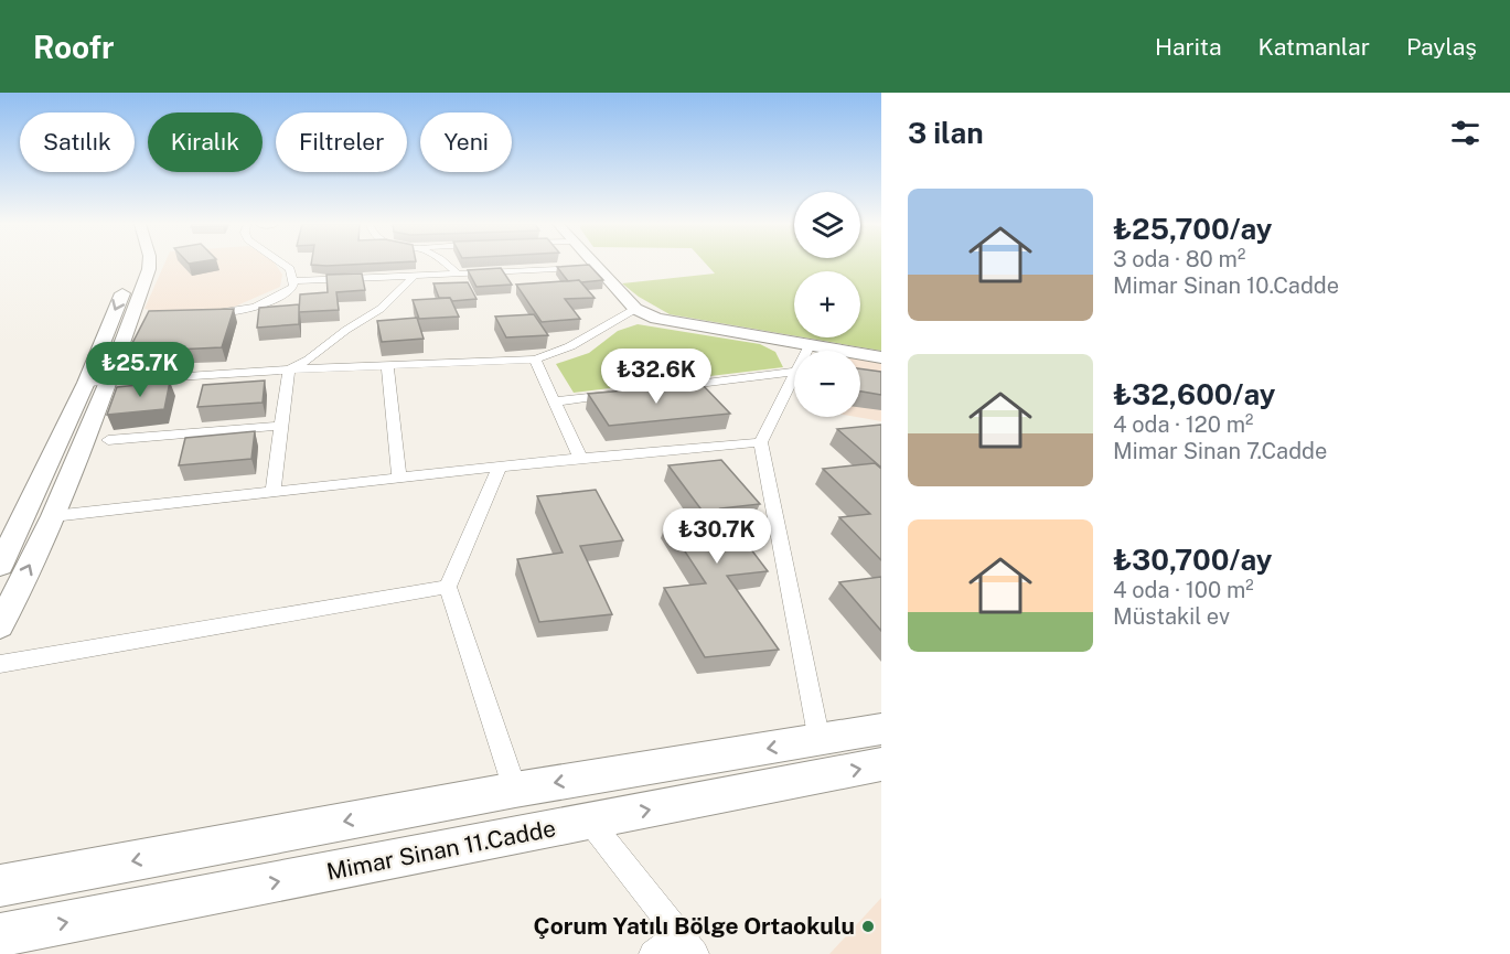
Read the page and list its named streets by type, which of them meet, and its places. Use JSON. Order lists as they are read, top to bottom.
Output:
{
  "streets": {
    "street": ["Mimar Sinan 11.Cadde"]
  },
  "places": ["Çorum Yatılı Bölge Ortaokulu"],
  "page": {
    "header": "Roofr",
    "nav": ["Harita", "Katmanlar", "Paylaş"],
    "heading": "3 ilan",
    "chip": [
      "Satılık",
      "Kiralık",
      "Filtreler",
      "Yeni"
    ],
    "list": [
      {
        "name": "₺25,700/ay",
        "note": "3 oda · 80 m² · Mimar Sinan 10.Cadde"
      },
      {
        "name": "₺32,600/ay",
        "note": "4 oda · 120 m² · Mimar Sinan 7.Cadde"
      },
      {
        "name": "₺30,700/ay",
        "note": "4 oda · 100 m² · Müstakil ev"
      }
    ],
    "map_buttons": ["+", "−"],
    "price": ["₺25.7K", "₺32.6K", "₺30.7K"]
  }
}
